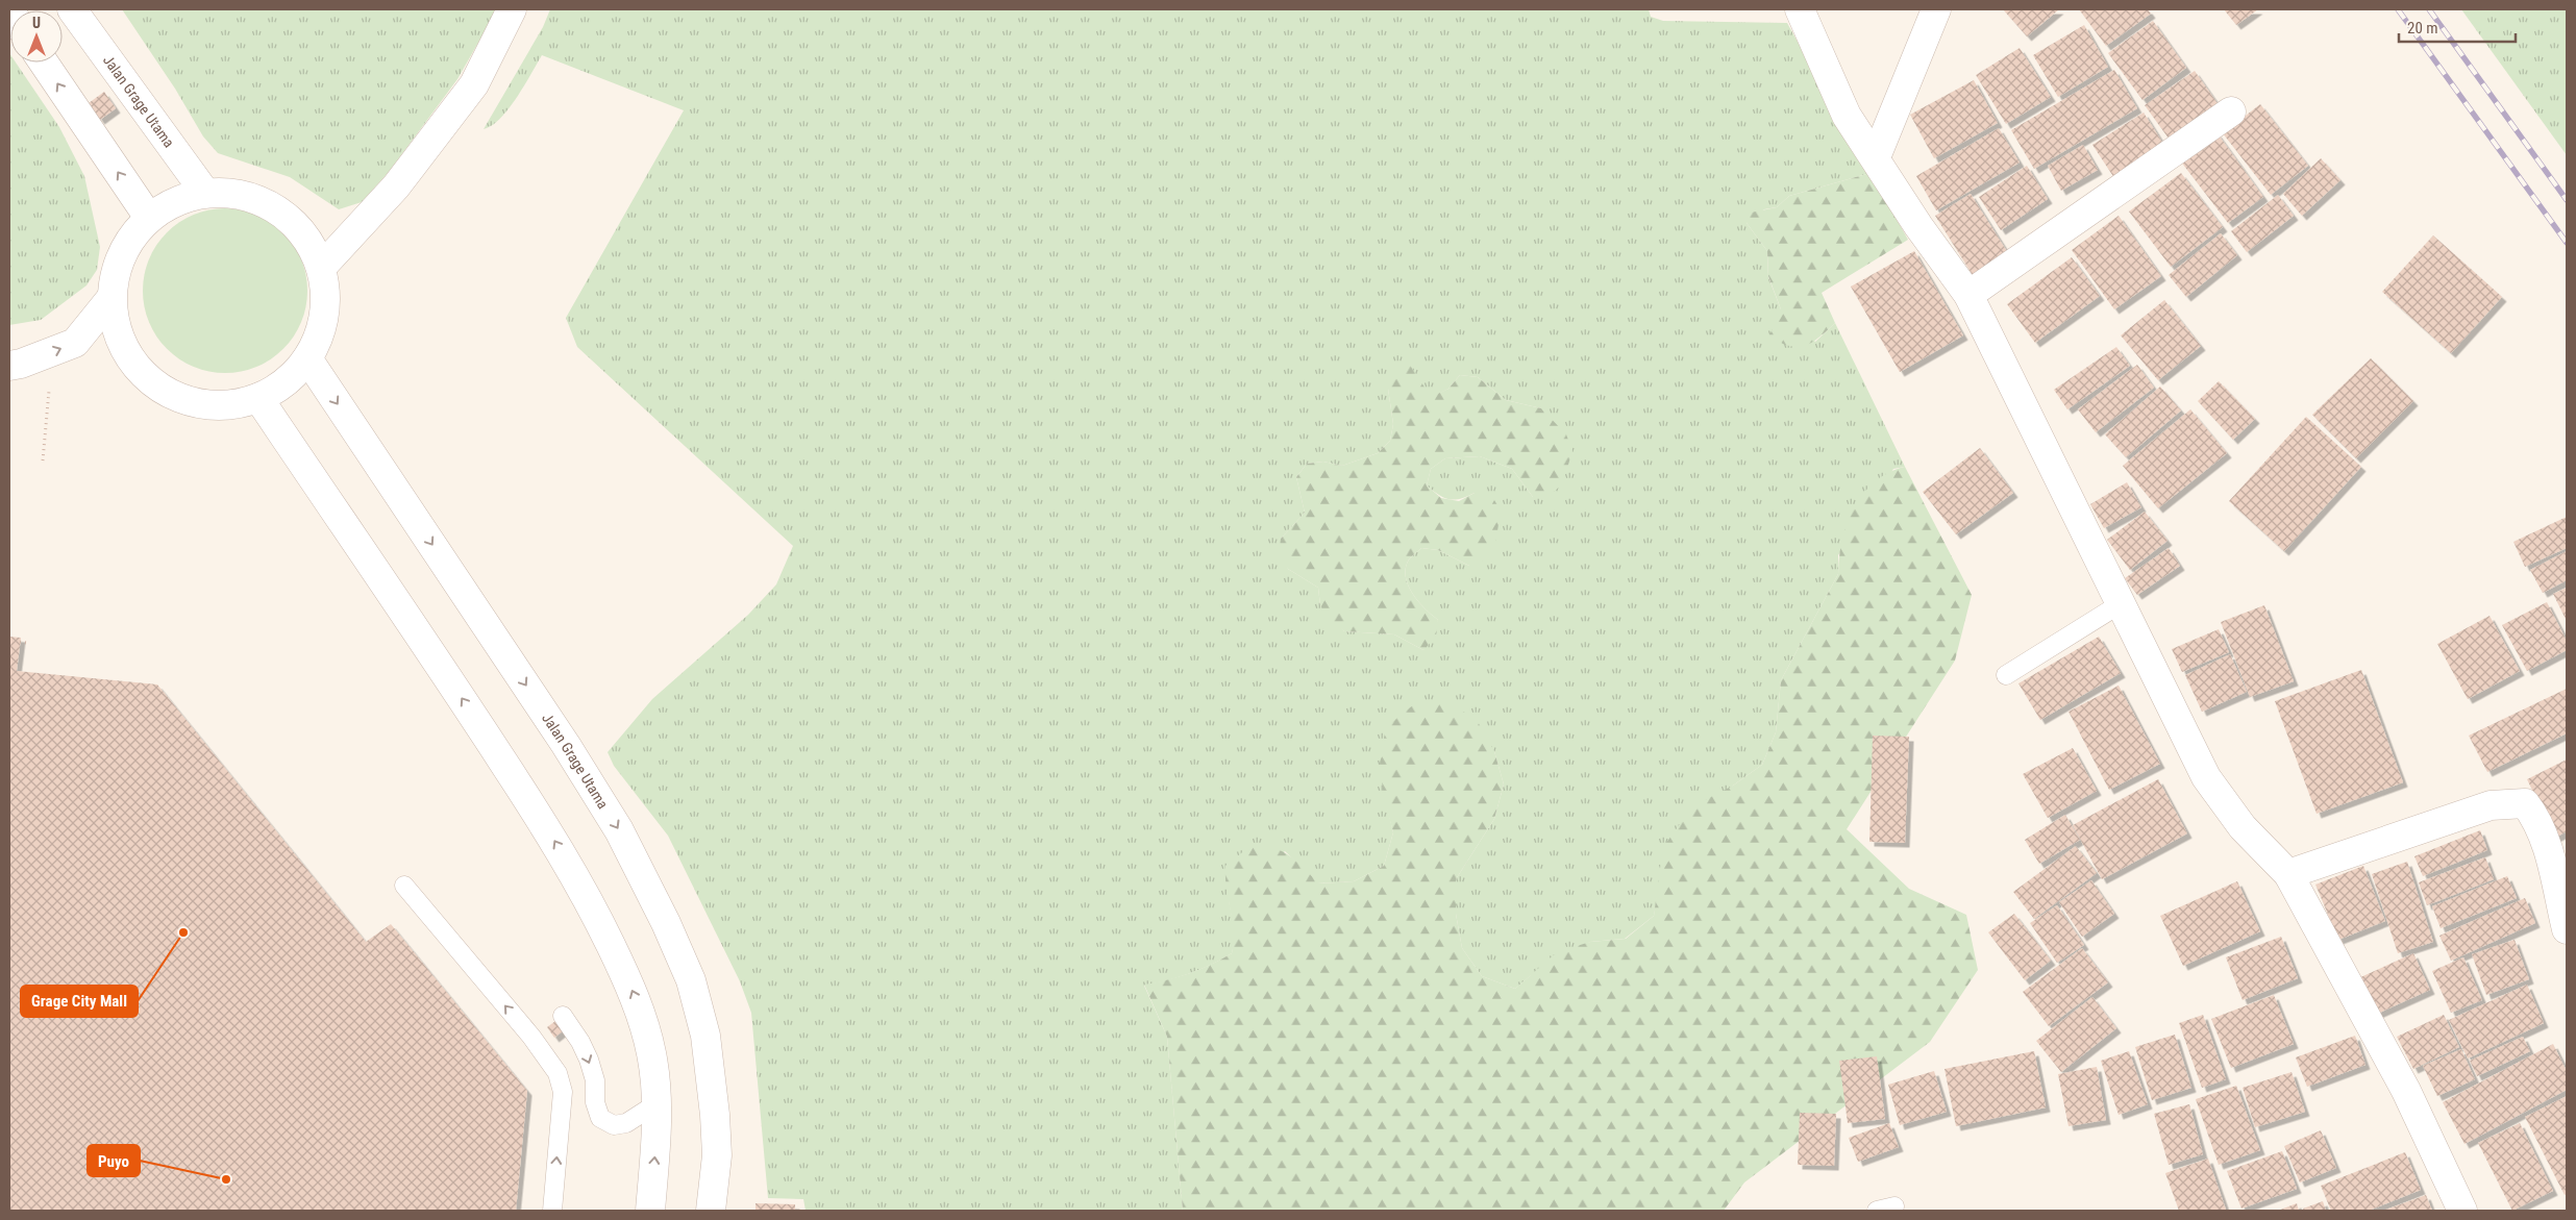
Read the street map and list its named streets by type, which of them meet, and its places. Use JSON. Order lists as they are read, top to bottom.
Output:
{
  "streets": {
    "street": ["Jalan Grage Utama"]
  },
  "places": ["Grage City Mall", "Puyo"],
  "scale_bar": "20 m",
  "north": "top"
}
